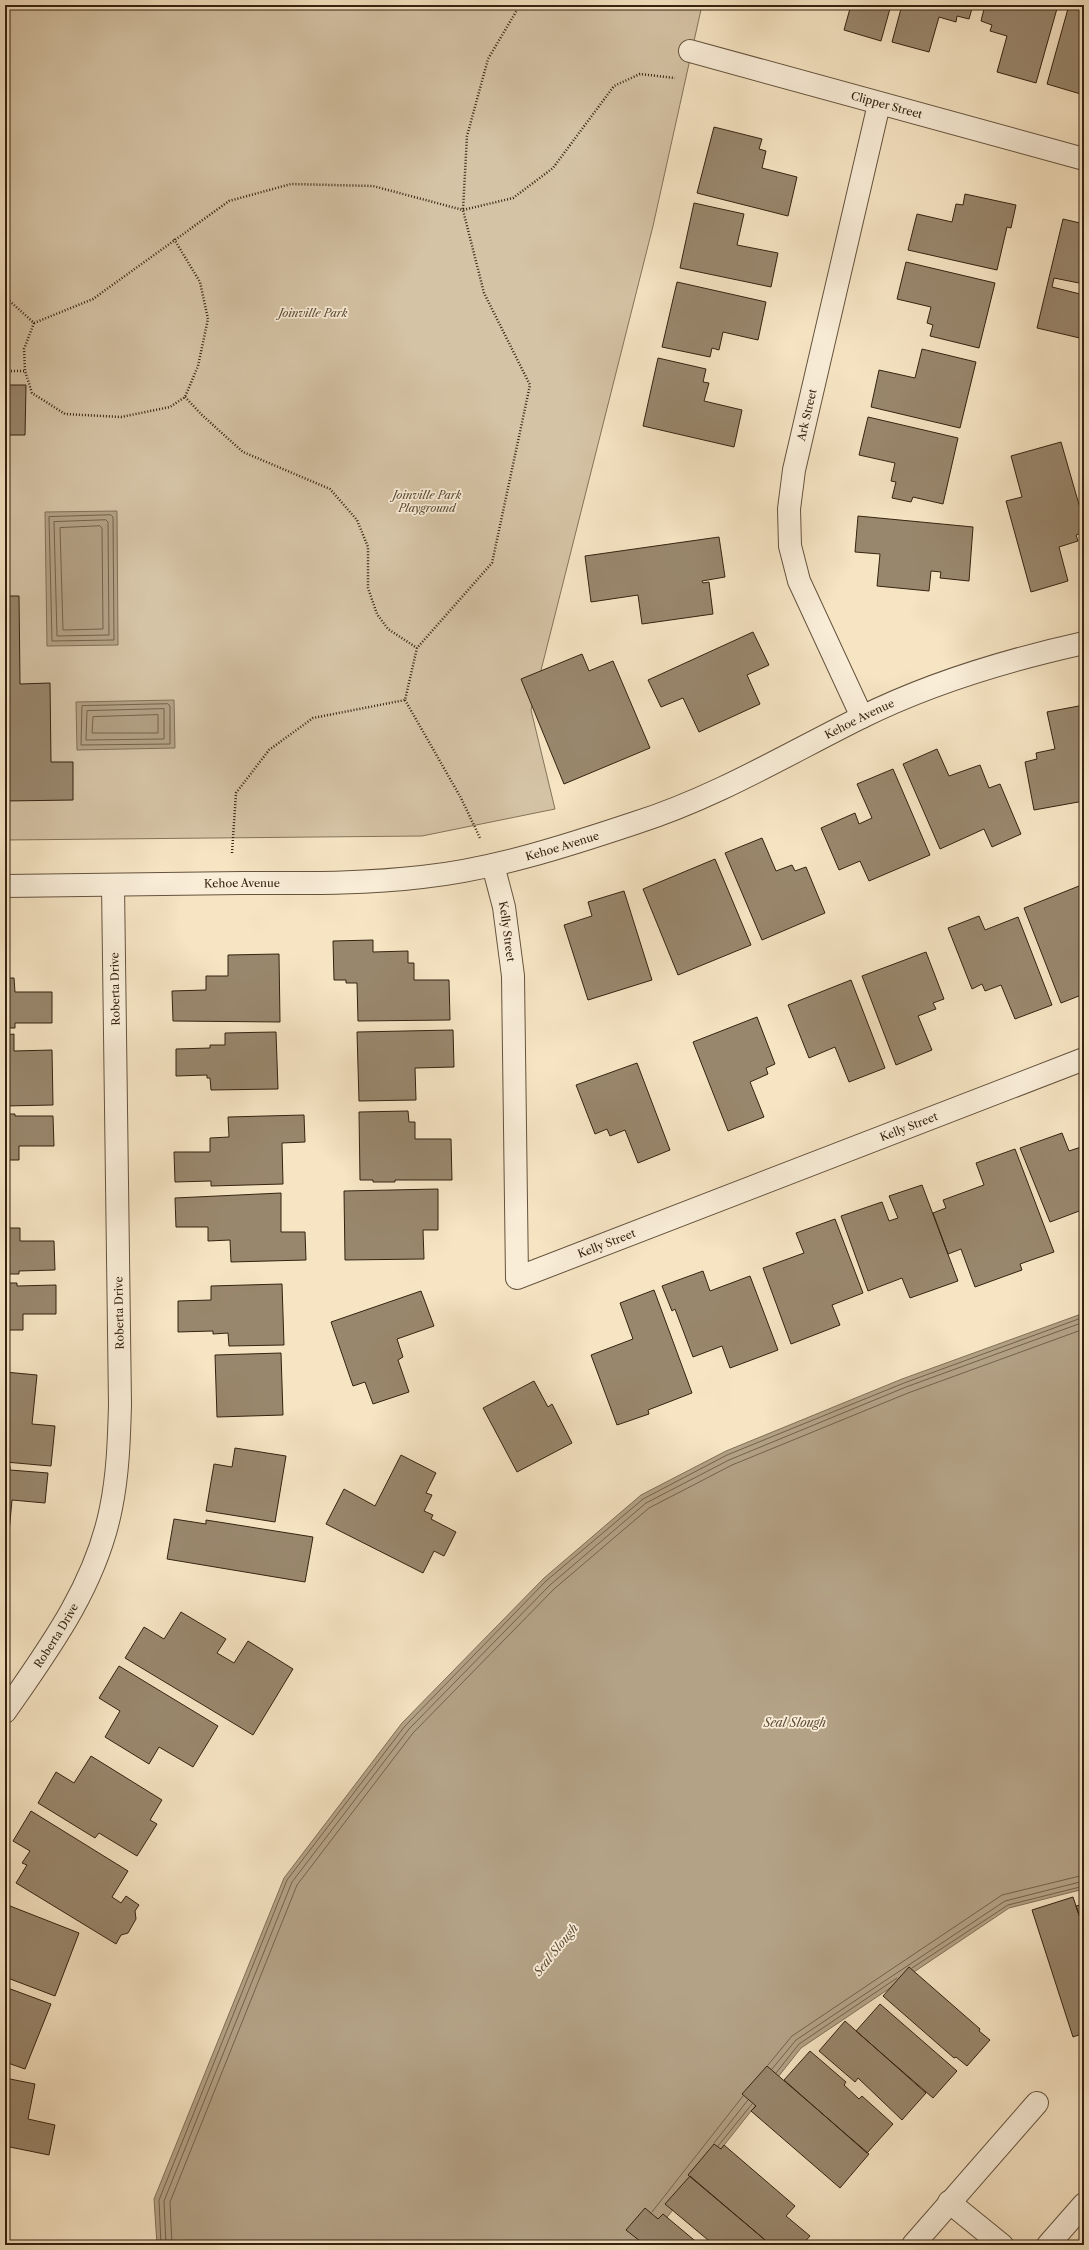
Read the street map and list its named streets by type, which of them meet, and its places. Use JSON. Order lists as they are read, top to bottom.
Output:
{
  "streets": {
    "street": [
      "Clipper Street",
      "Ark Street",
      "Kehoe Avenue",
      "Kelly Street",
      "Roberta Drive"
    ]
  },
  "crossings": [
    ["Clipper Street", "Ark Street"],
    ["Ark Street", "Kehoe Avenue"],
    ["Kehoe Avenue", "Kelly Street"],
    ["Kehoe Avenue", "Roberta Drive"]
  ],
  "water": ["Seal Slough"],
  "parks": ["Joinville Park", "Joinville Park Playground"]
}
